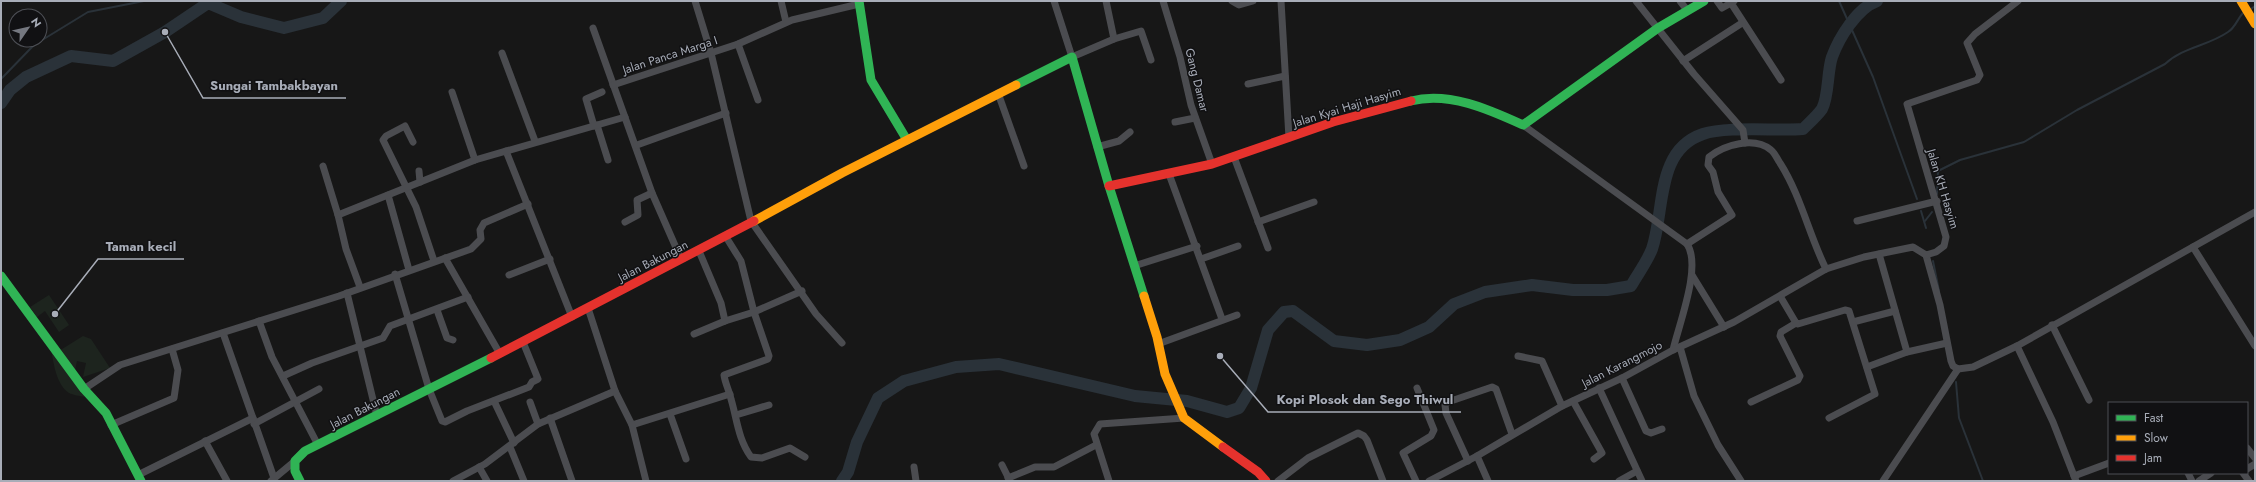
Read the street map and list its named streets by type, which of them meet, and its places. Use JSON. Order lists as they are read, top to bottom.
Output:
{
  "streets": {
    "main road": ["Jalan Kyai Haji Hasyim", "Jalan Bakungan"],
    "street": [
      "Jalan Panca Marga I",
      "Gang Damar",
      "Jalan KH Hasyim",
      "Jalan Karangmojo"
    ]
  },
  "crossings": [
    ["Jalan Panca Marga I", "Jalan Bakungan"],
    ["Gang Damar", "Jalan Kyai Haji Hasyim"]
  ],
  "places": ["Sungai Tambakbayan", "Taman kecil", "Kopi Plosok dan Sego Thiwul"],
  "legend": ["Fast", "Slow", "Jam"],
  "north": "top right"
}
